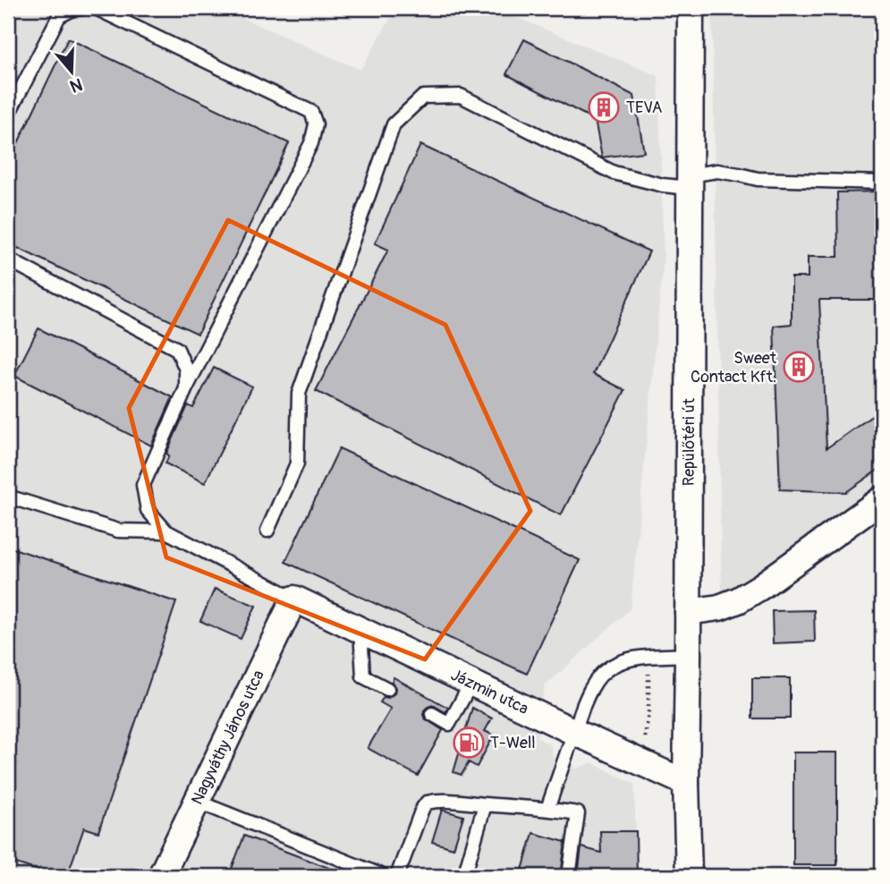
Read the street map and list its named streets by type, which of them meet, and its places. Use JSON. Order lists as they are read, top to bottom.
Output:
{
  "streets": {
    "street": ["Repülőtéri út", "Jázmin utca", "Nagyváthy János utca"]
  },
  "crossings": [
    ["Repülőtéri út", "Jázmin utca"],
    ["Jázmin utca", "Nagyváthy János utca"]
  ],
  "places": {
    "building": ["TEVA", "Sweet Contact Kft."],
    "fuel station": ["T-Well"]
  },
  "north": "bottom"
}
